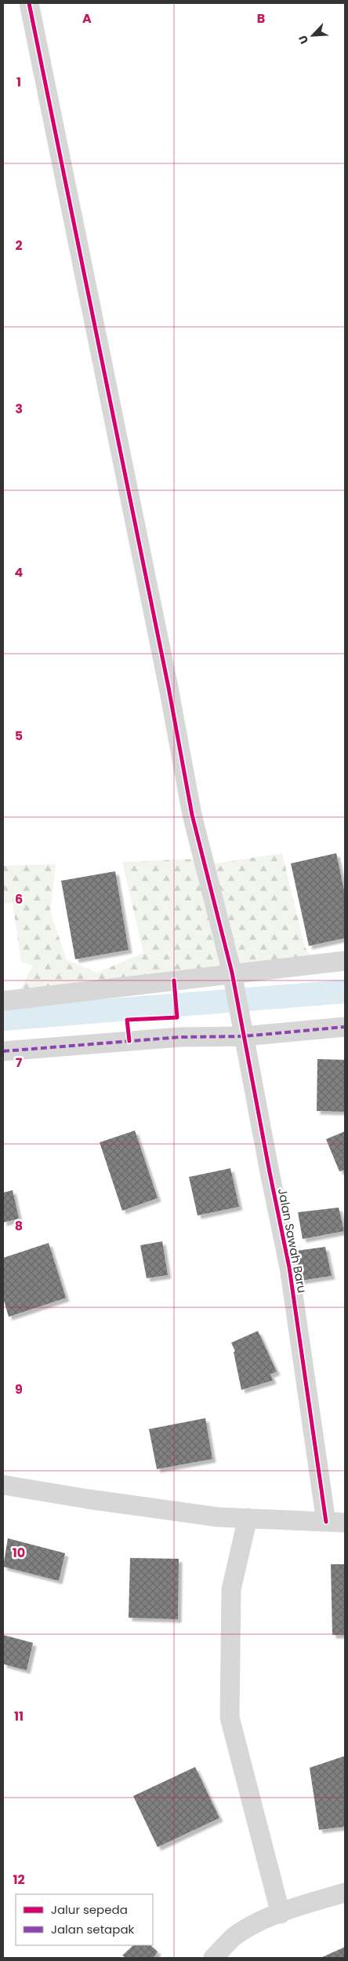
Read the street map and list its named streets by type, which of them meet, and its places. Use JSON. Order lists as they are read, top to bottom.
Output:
{
  "streets": {
    "street": ["Jalan Sawah Baru"]
  },
  "legend": ["Jalur sepeda", "Jalan setapak"],
  "north": "bottom left",
  "grid": {
    "columns": ["A", "B"],
    "rows": [
      "1",
      "2",
      "3",
      "4",
      "5",
      "6",
      "7",
      "8",
      "9",
      "10",
      "11",
      "12"
    ]
  }
}
